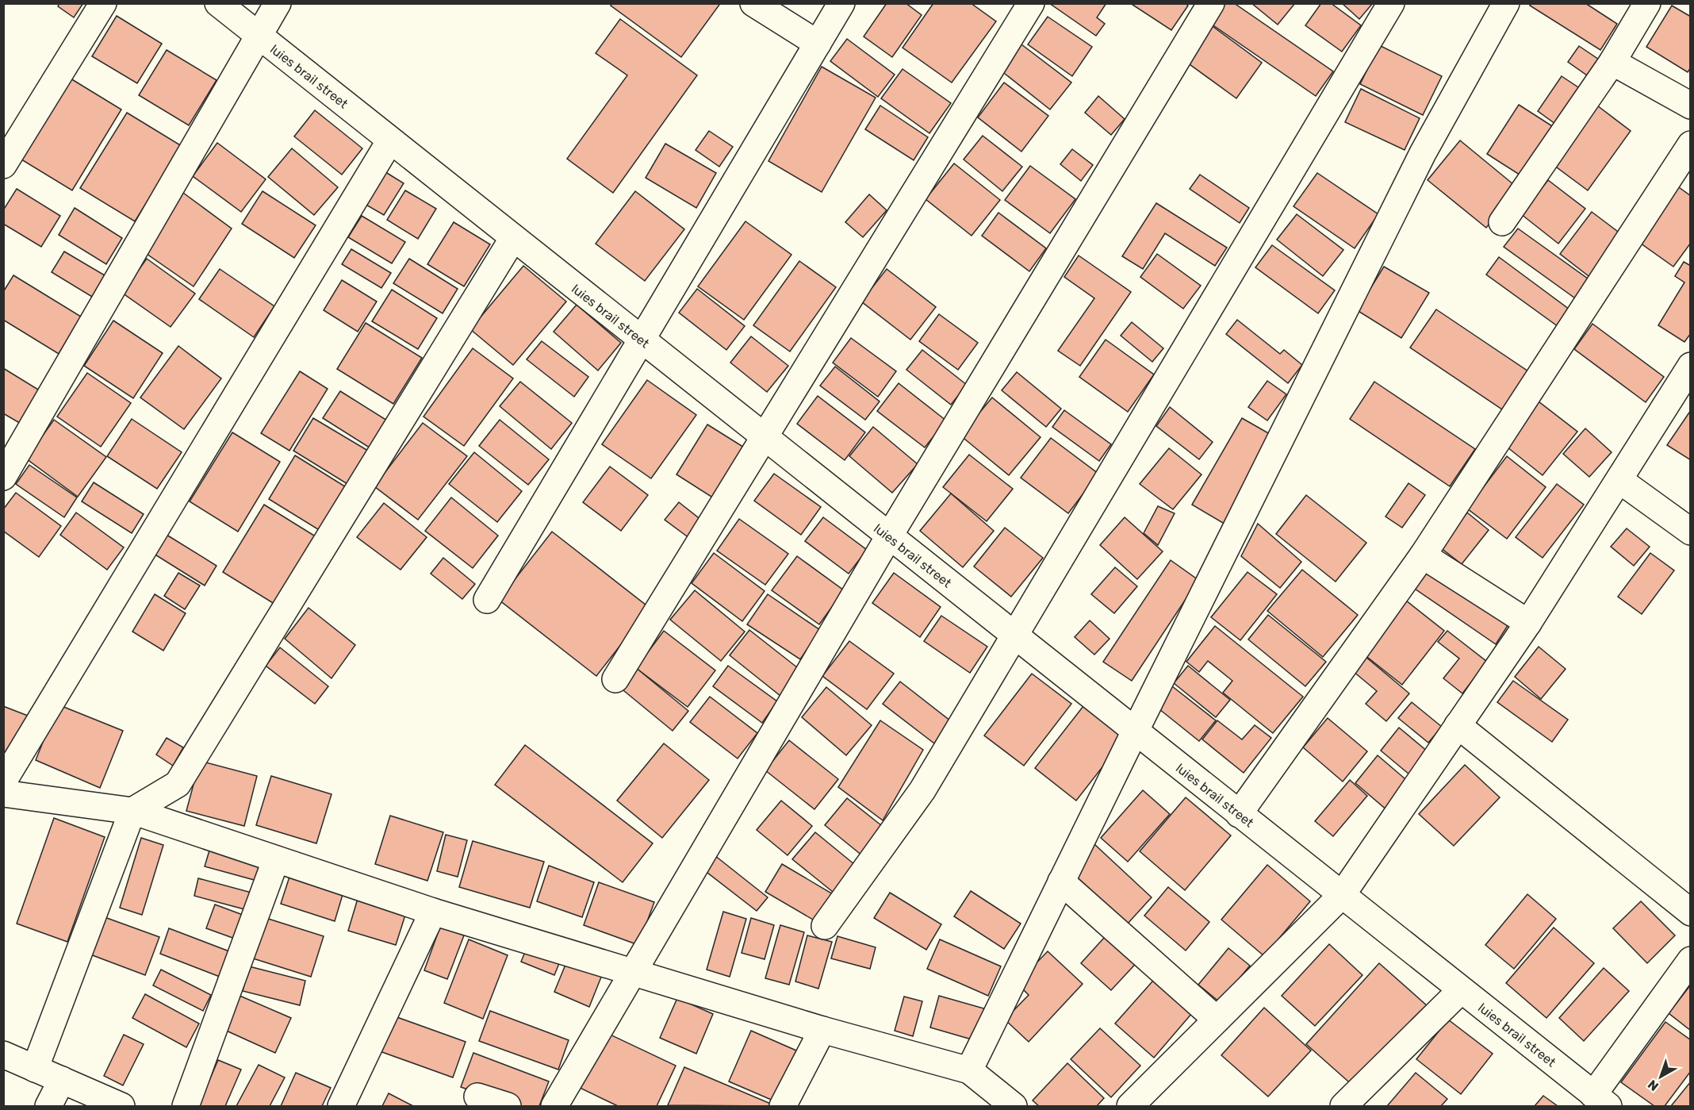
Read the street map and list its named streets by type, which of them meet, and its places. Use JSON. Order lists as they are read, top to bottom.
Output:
{
  "streets": {
    "street": ["luies brail street"]
  },
  "north": "bottom left"
}
